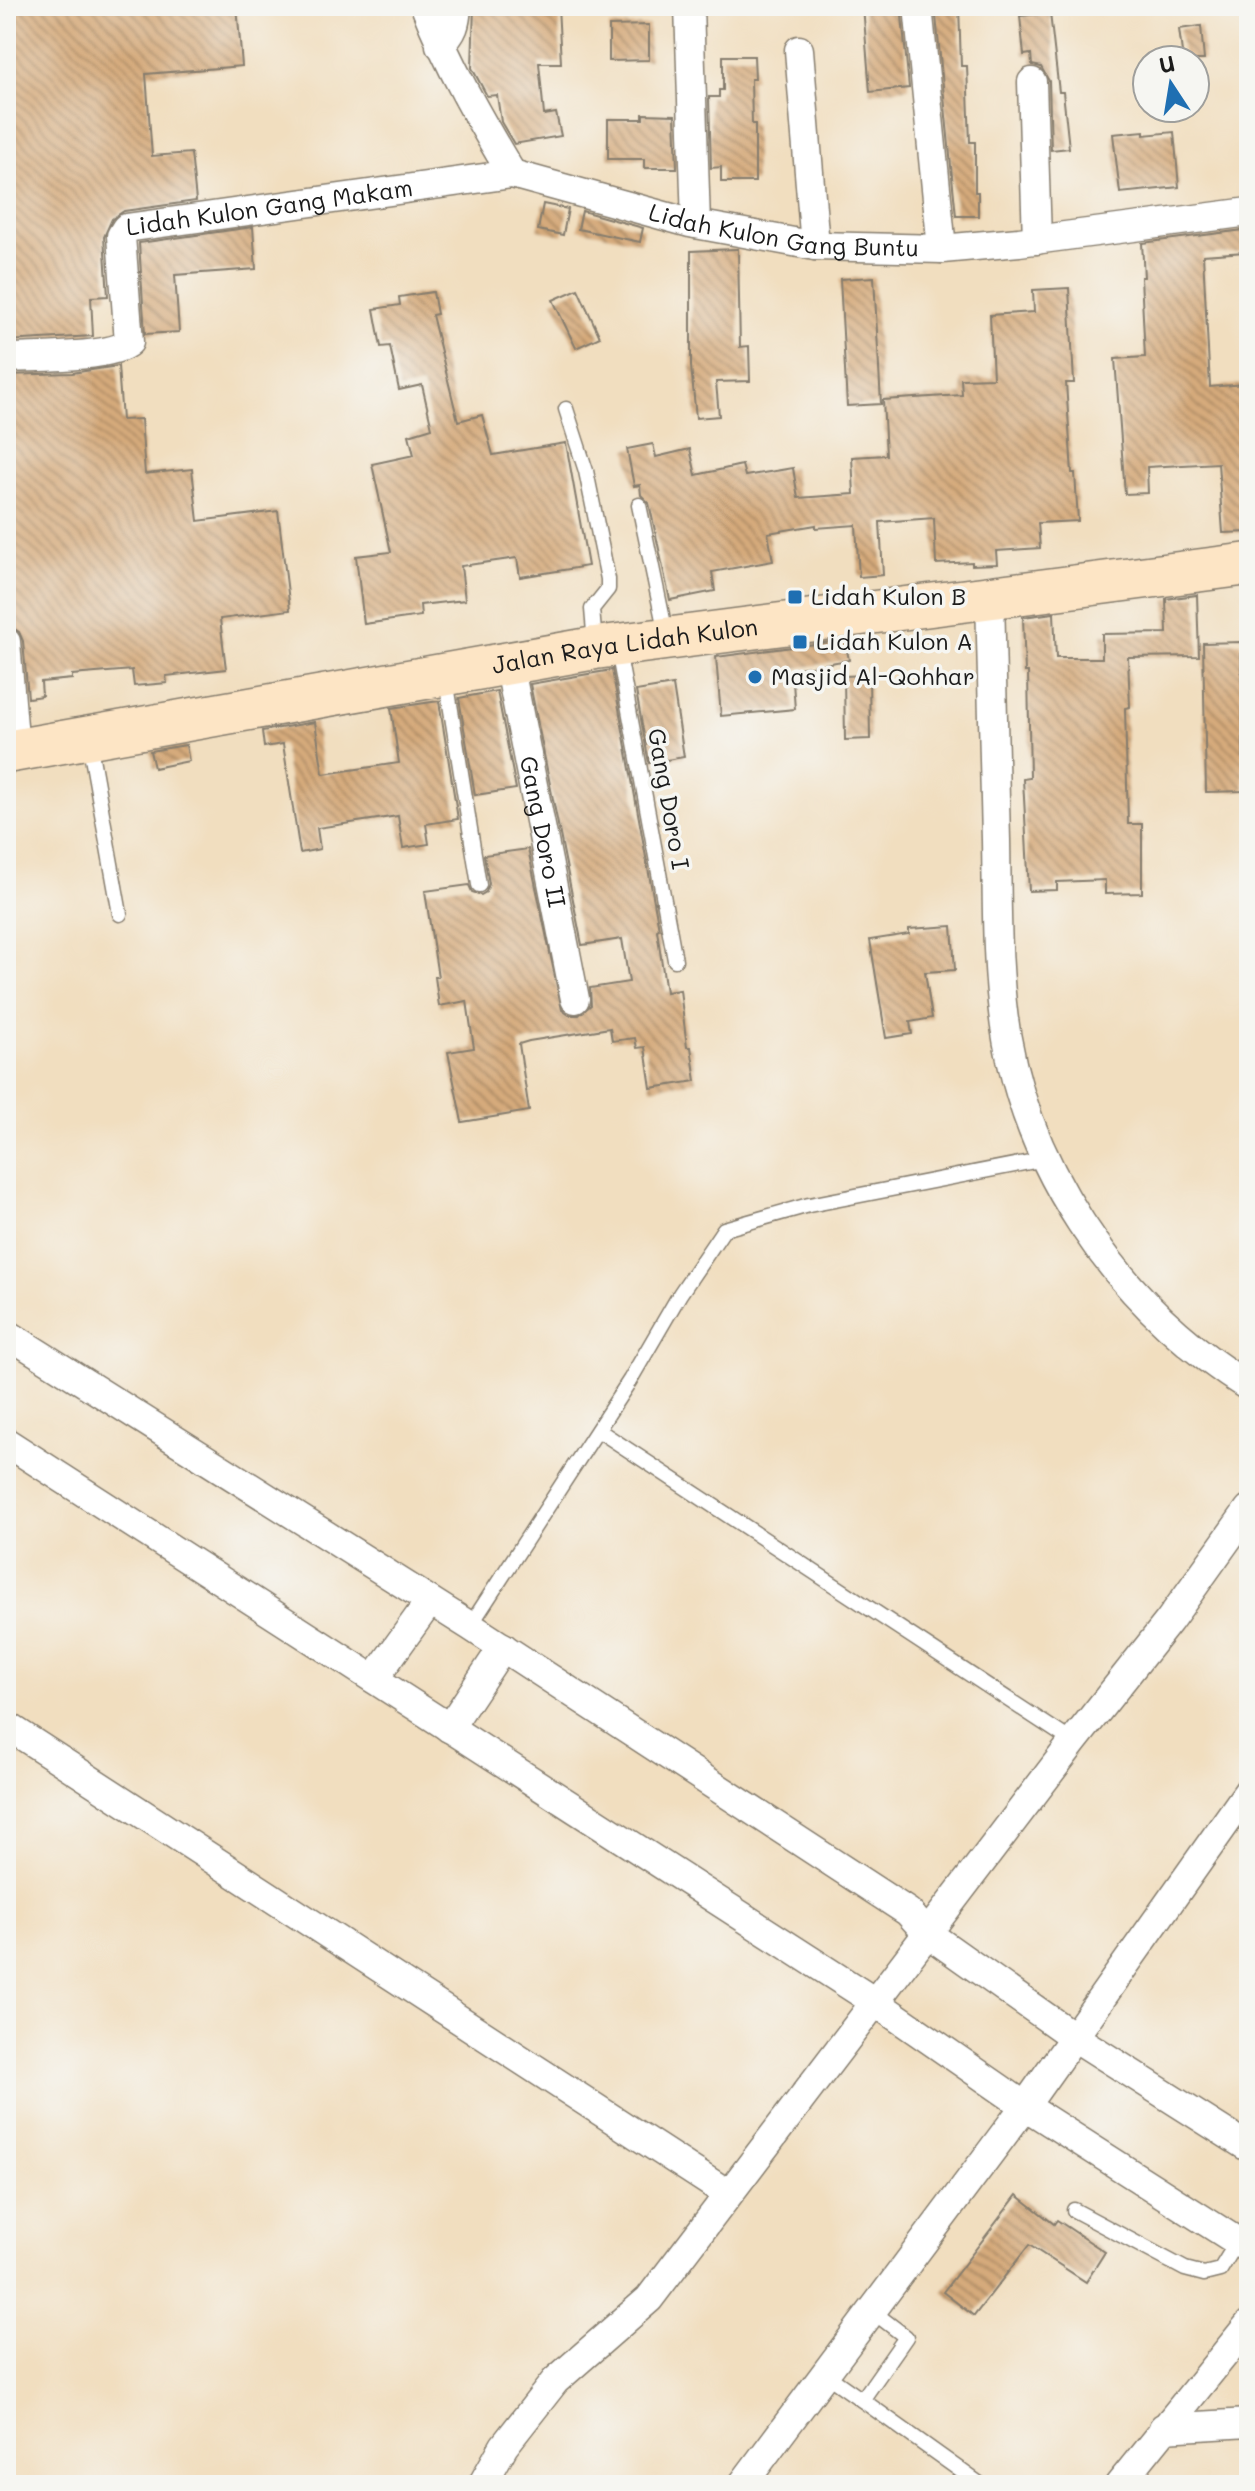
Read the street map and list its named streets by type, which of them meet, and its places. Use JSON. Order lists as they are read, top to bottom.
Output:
{
  "streets": {
    "main road": ["Jalan Raya Lidah Kulon"],
    "street": ["Lidah Kulon Gang Makam", "Lidah Kulon Gang Buntu", "Gang Doro II"],
    "lane": ["Gang Doro I"]
  },
  "crossings": [
    ["Lidah Kulon Gang Makam", "Lidah Kulon Gang Buntu"],
    ["Jalan Raya Lidah Kulon", "Gang Doro I"],
    ["Jalan Raya Lidah Kulon", "Gang Doro II"]
  ],
  "places": {
    "transit": ["Lidah Kulon B", "Lidah Kulon A"],
    "other": ["Masjid Al-Qohhar"]
  },
  "north": "top"
}
